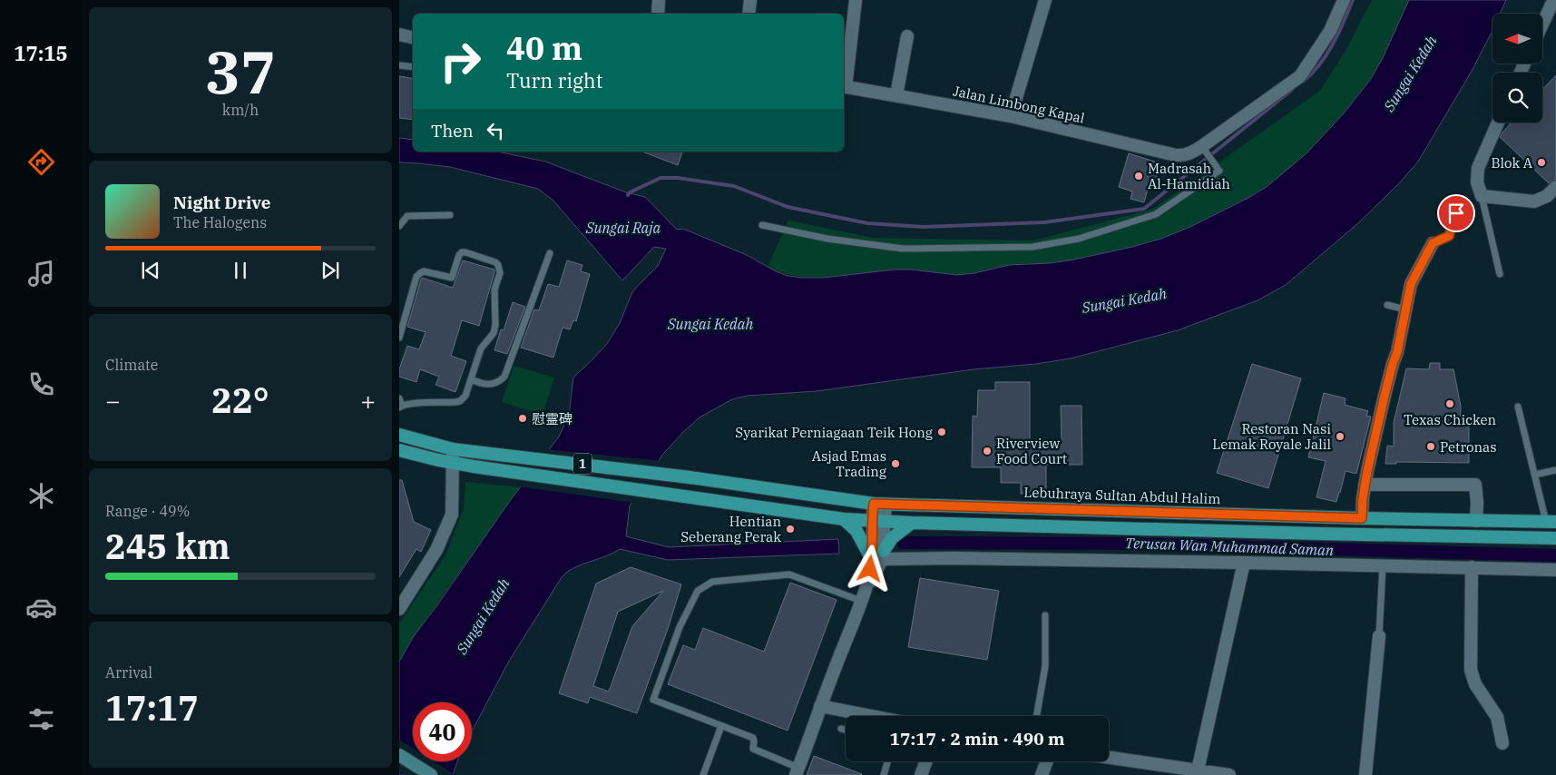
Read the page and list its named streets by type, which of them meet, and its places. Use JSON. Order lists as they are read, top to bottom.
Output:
{
  "streets": {
    "main road": ["1", "Lebuhraya Sultan Abdul Halim"],
    "street": ["Jalan Limbong Kapal"]
  },
  "crossings": [
    ["1", "Lebuhraya Sultan Abdul Halim"]
  ],
  "water": ["Sungai Kedah", "Sungai Raja", "Terusan Wan Muhammad Saman"],
  "places": [
    "Blok A",
    "Madrasah Al-Hamidiah",
    "Texas Chicken",
    "慰霊碑",
    "Syarikat Perniagaan Teik Hong",
    "Restoran Nasi Lemak Royale Jalil",
    "Petronas",
    "Riverview Food Court",
    "Asjad Emas Trading",
    "Hentian Seberang Perak"
  ],
  "north": "left",
  "page": {
    "tabs": "17:15",
    "tile": [
      ["37", "km/h"],
      "Climate",
      ["Range · 49%", "245 km"],
      ["Arrival", "17:17"]
    ],
    "turn": ["40 m", "Turn right"],
    "then": "Then",
    "song": ["Night Drive", "The Halogens"],
    "heat": ["−", "22°", "+"],
    "limit": "40",
    "trip": "17:17 · 2 min · 490 m"
  }
}
